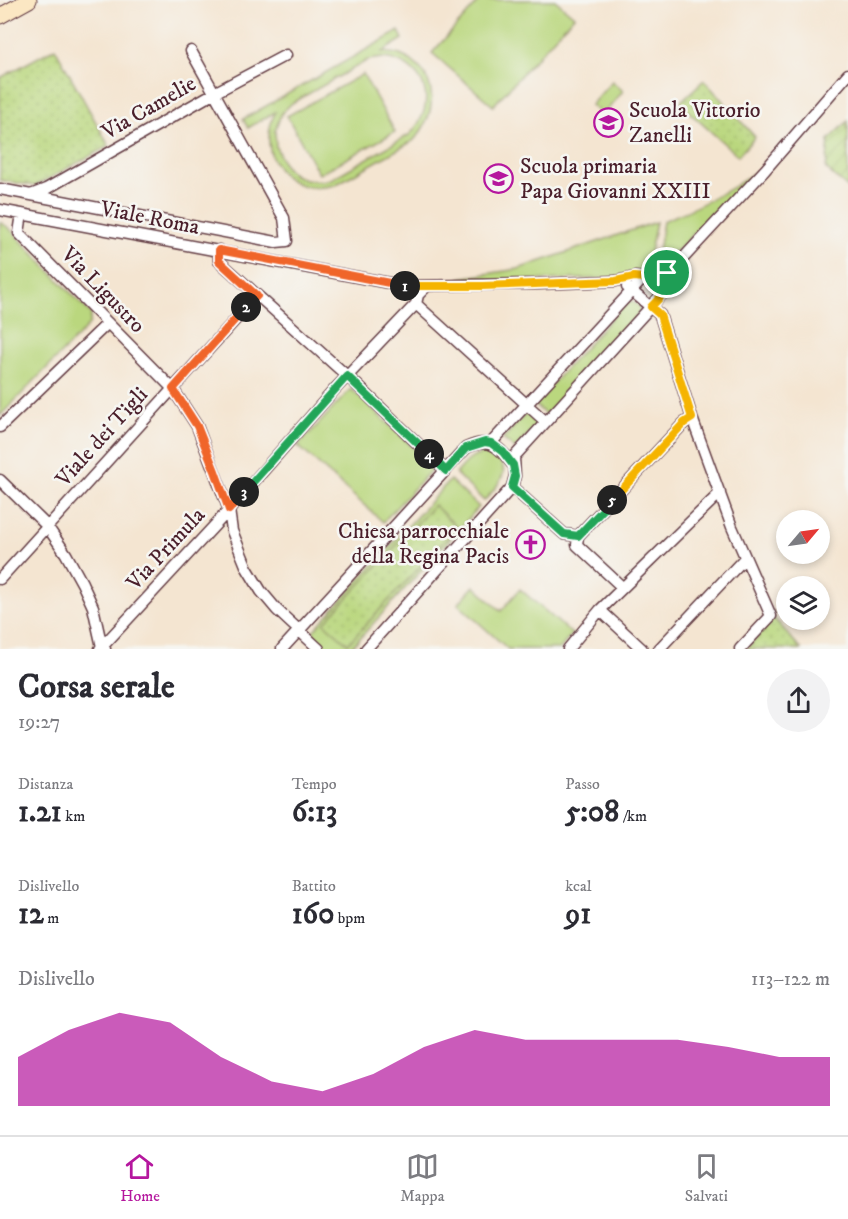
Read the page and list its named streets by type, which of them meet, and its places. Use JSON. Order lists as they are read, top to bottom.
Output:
{
  "streets": {
    "street": [
      "Via Camelie",
      "Viale Roma",
      "Via Ligustro",
      "Viale dei Tigli",
      "Via Primula"
    ]
  },
  "crossings": [
    ["Via Camelie", "Viale Roma"],
    ["Viale Roma", "Via Ligustro"],
    ["Viale Roma", "Via Primula"],
    ["Via Ligustro", "Viale dei Tigli"],
    ["Via Ligustro", "Via Primula"]
  ],
  "places": {
    "school or university": ["Scuola Vittorio Zanelli", "Scuola primaria Papa Giovanni XXIII"],
    "church": ["Chiesa parrocchiale della Regina Pacis"]
  },
  "north": "top right",
  "page": {
    "pins": [
      "1",
      "2",
      "4",
      "3",
      "5"
    ],
    "heading": ["Corsa serale", "19:27"],
    "stats": [
      ["Distanza", "1.21 km"],
      ["Tempo", "6:13"],
      ["Passo", "5:08 /km"],
      ["Dislivello", "12 m"],
      ["Battito", "160 bpm"],
      ["kcal", "91"]
    ],
    "chart": ["Dislivello", "113–122 m"],
    "tabs": ["Home", "Mappa", "Salvati"]
  }
}
